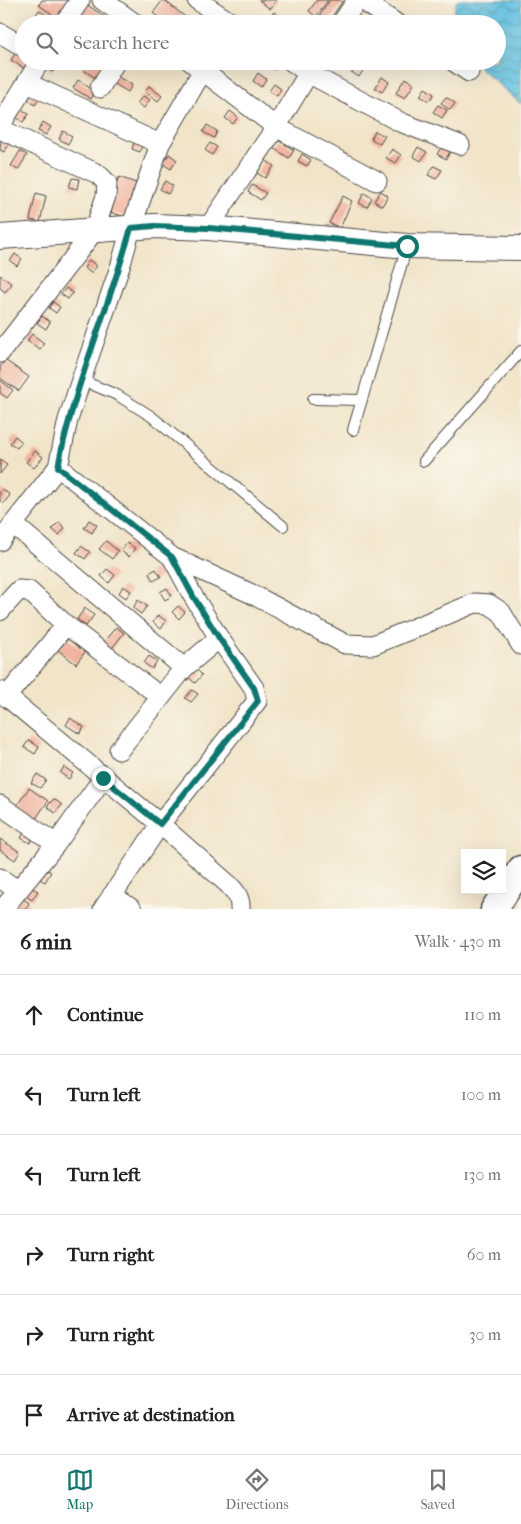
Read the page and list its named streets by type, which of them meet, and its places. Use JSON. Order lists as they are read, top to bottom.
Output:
{
  "page": {
    "search": "Search here",
    "heading": ["6 min", "Walk · 430 m"],
    "list": [
      ["Continue", "110 m"],
      ["Turn left", "100 m"],
      ["Turn left", "130 m"],
      ["Turn right", "60 m"],
      ["Turn right", "30 m"],
      "Arrive at destination"
    ],
    "nav": ["Map", "Directions", "Saved"]
  }
}
